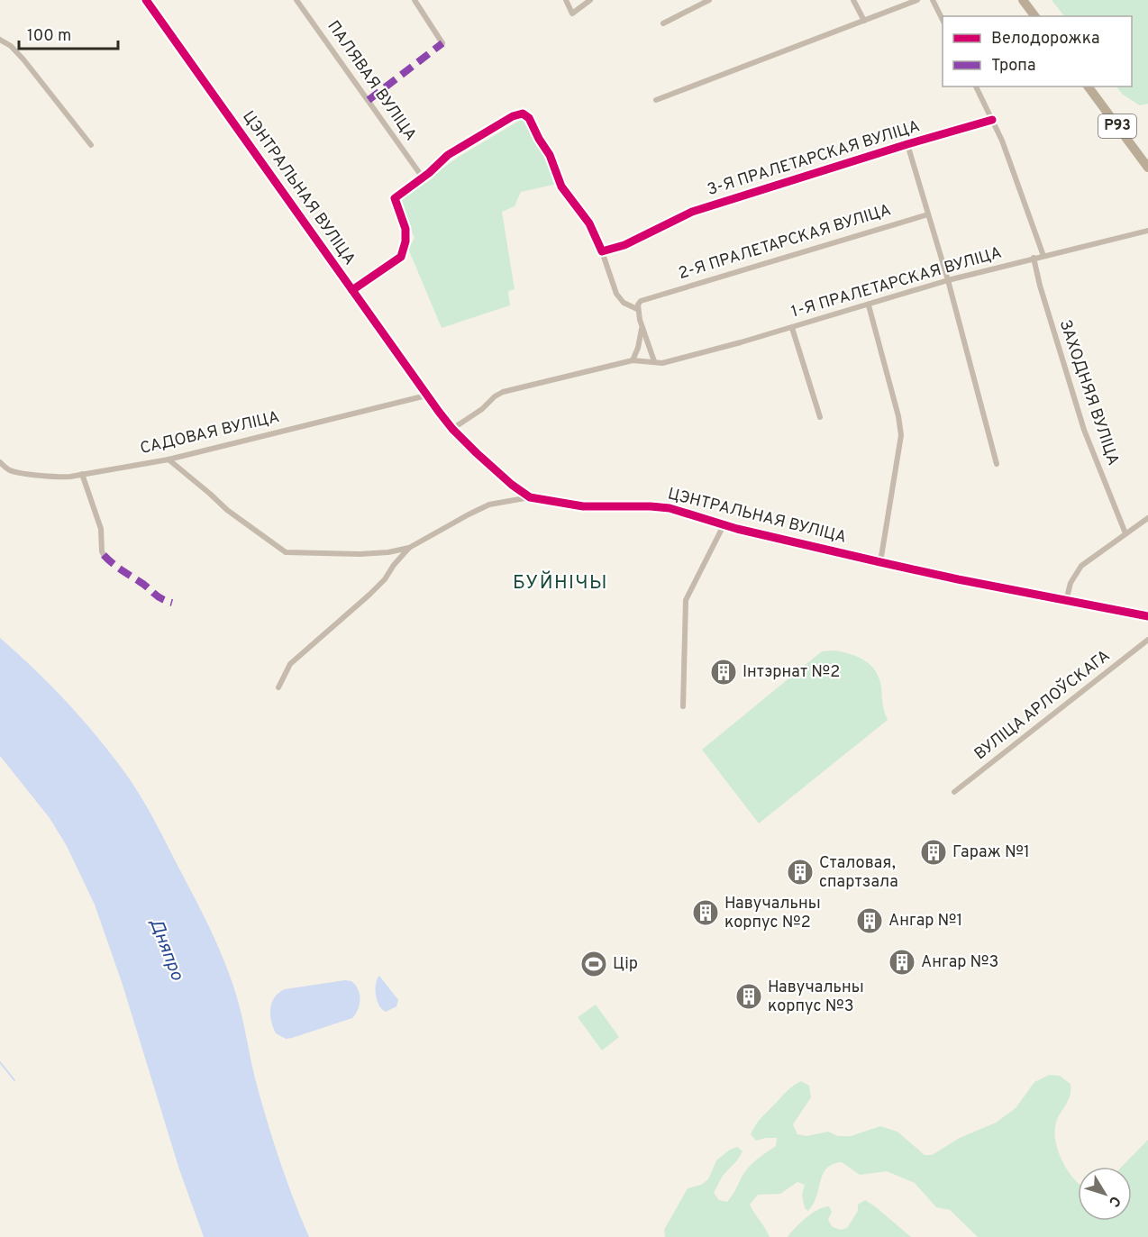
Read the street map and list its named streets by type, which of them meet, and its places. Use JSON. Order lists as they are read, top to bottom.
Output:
{
  "streets": {
    "main road": ["Р93"],
    "street": [
      "ПАЛЯВАЯ ВУЛІЦА",
      "3-Я ПРАЛЕТАРСКАЯ ВУЛІЦА",
      "ЦЭНТРАЛЬНАЯ ВУЛІЦА",
      "2-Я ПРАЛЕТАРСКАЯ ВУЛІЦА",
      "1-Я ПРАЛЕТАРСКАЯ ВУЛІЦА",
      "ЗАХОДНЯЯ ВУЛІЦА",
      "САДОВАЯ ВУЛІЦА",
      "ВУЛІЦА АРЛОЎСКАГА"
    ]
  },
  "crossings": [
    ["ЦЭНТРАЛЬНАЯ ВУЛІЦА", "САДОВАЯ ВУЛІЦА"],
    ["1-Я ПРАЛЕТАРСКАЯ ВУЛІЦА", "ЗАХОДНЯЯ ВУЛІЦА"]
  ],
  "districts": ["БУЙНІЧЫ"],
  "water": ["Дняпро"],
  "places": {
    "building": [
      "Інтэрнат №2",
      "Гараж №1",
      "Сталовая, спартзала",
      "Навучальны корпус №2",
      "Ангар №1",
      "Ангар №3",
      "Навучальны корпус №3"
    ],
    "sports": ["Цір"]
  },
  "legend": ["Велодорожка", "Тропа"],
  "scale_bar": "100 m",
  "north": "bottom right"
}
